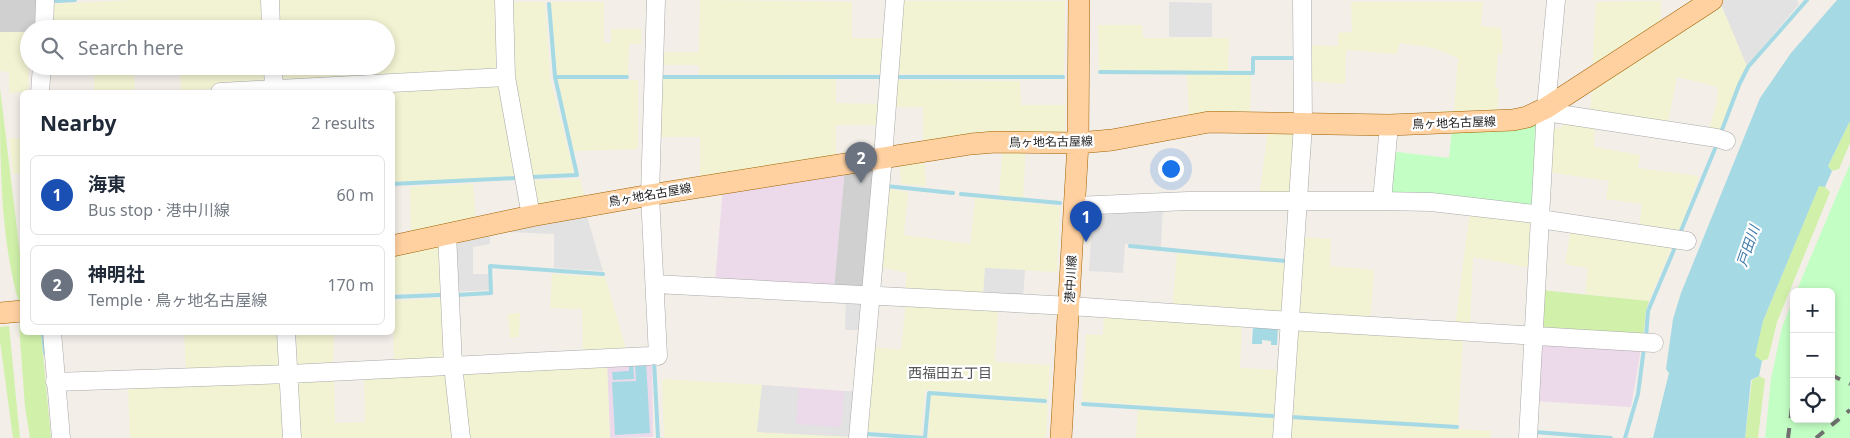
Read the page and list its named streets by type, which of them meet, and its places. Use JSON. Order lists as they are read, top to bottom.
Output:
{
  "streets": {
    "main road": ["鳥ヶ地名古屋線", "港中川線"]
  },
  "crossings": [
    ["鳥ヶ地名古屋線", "港中川線"]
  ],
  "districts": ["西福田五丁目"],
  "water": ["戸田川"],
  "page": {
    "search": "Search here",
    "heading": ["Nearby", "2 results"],
    "pins": ["2", "1"],
    "list": [
      {
        "mark": "1",
        "name": "海東",
        "note": "Bus stop · 港中川線",
        "value": "60 m"
      },
      {
        "mark": "2",
        "name": "神明社",
        "note": "Temple · 鳥ヶ地名古屋線",
        "value": "170 m"
      }
    ],
    "map_buttons": ["+", "−"]
  }
}
